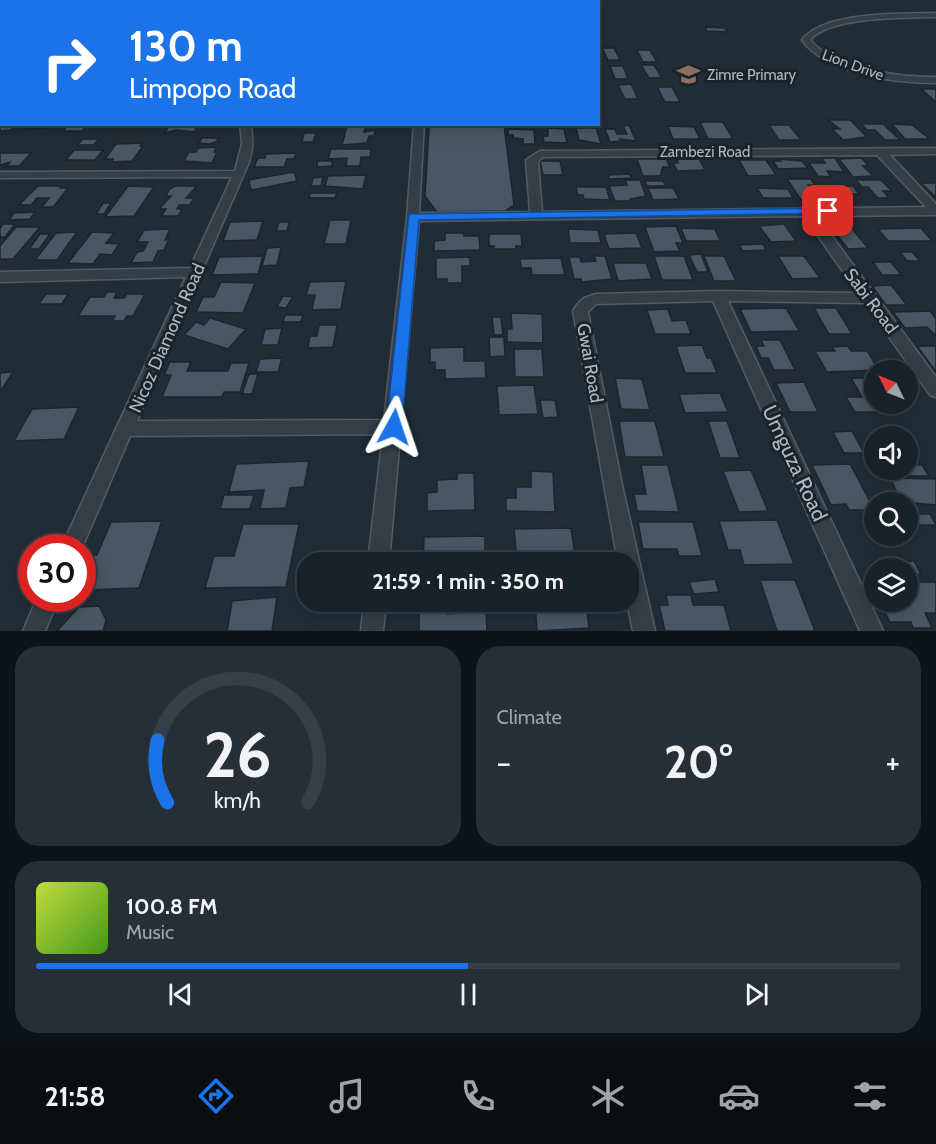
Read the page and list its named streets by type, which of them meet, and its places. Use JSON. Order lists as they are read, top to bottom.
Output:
{
  "streets": {
    "street": [
      "Lion Drive",
      "Zambezi Road",
      "Sabi Road",
      "Nicoz Diamond Road",
      "Gwai Road",
      "Umguza Road"
    ]
  },
  "crossings": [
    ["Sabi Road", "Gwai Road"],
    ["Gwai Road", "Umguza Road"]
  ],
  "places": {
    "school or university": ["Zimre Primary"]
  },
  "north": "top left",
  "page": {
    "turn": ["130 m", "Limpopo Road"],
    "limit": "30",
    "trip": "21:59 · 1 min · 350 m",
    "tile": "Climate",
    "heat": ["−", "20°", "+"],
    "song": ["100.8 FM", "Music"],
    "tabs": "21:58",
    "gauge": ["26", "km/h"]
  }
}
